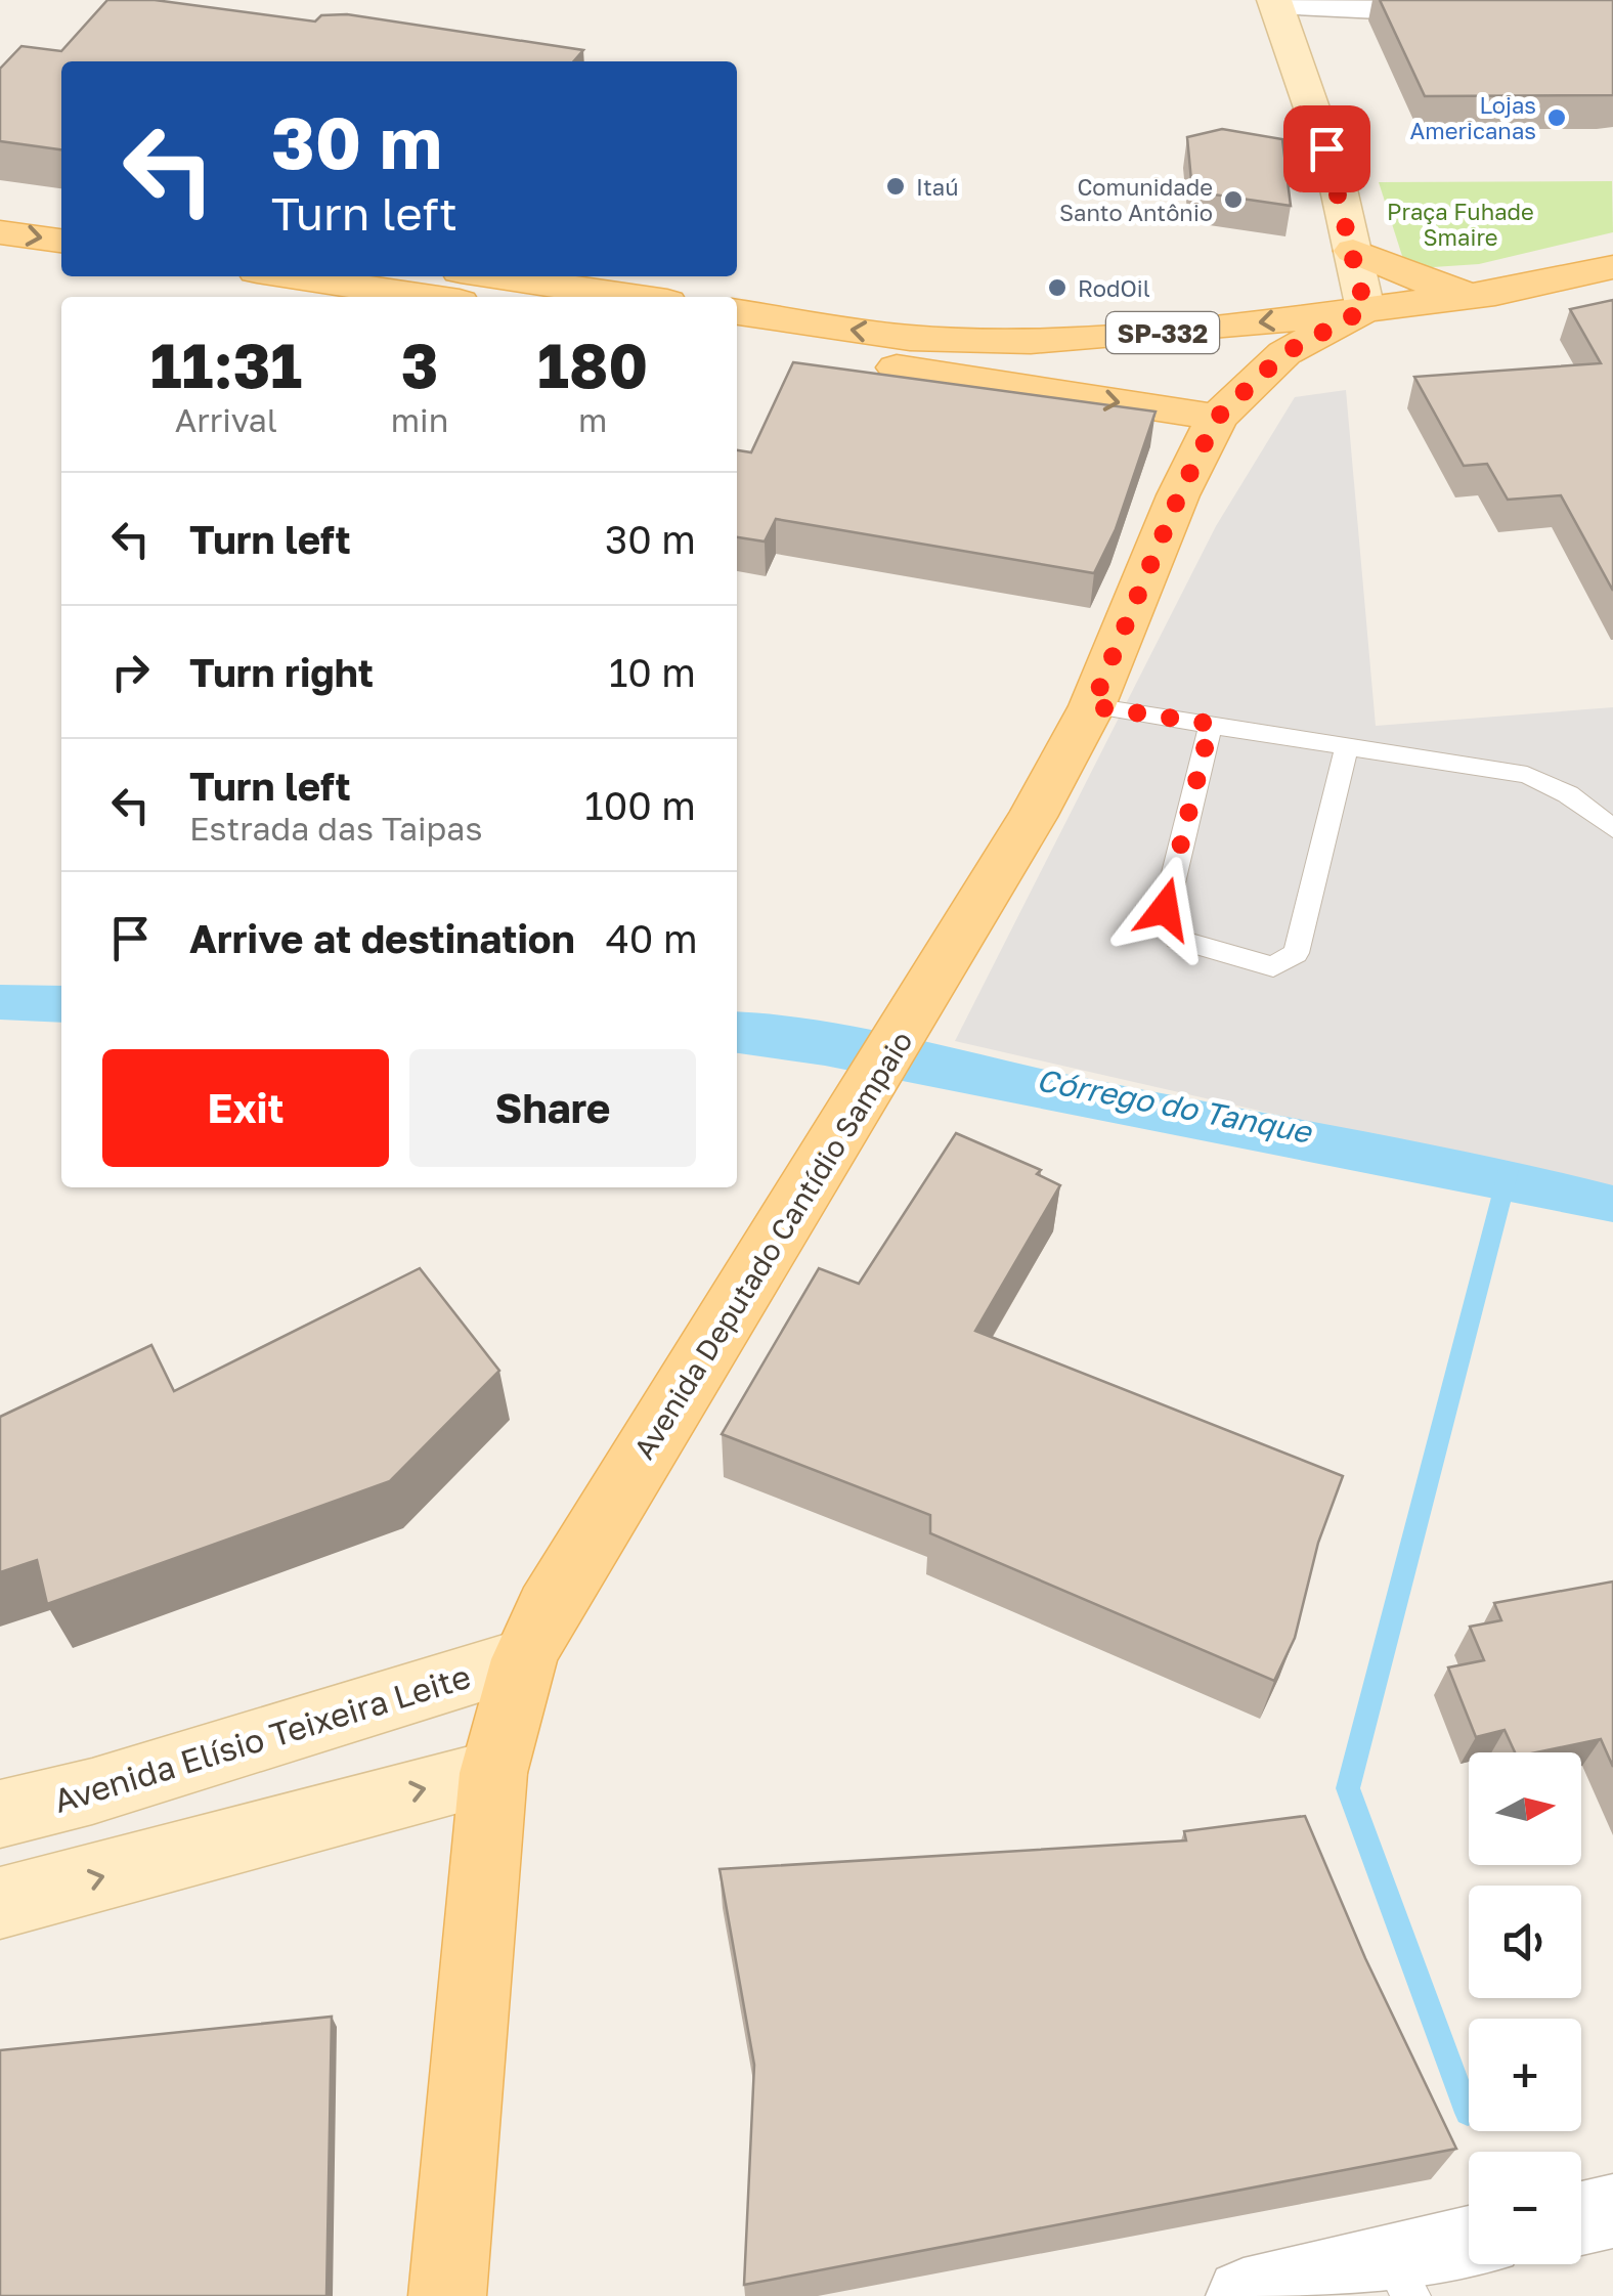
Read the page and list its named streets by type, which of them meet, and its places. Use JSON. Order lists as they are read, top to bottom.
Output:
{
  "streets": {
    "main road": ["SP-332", "Avenida Deputado Cantídio Sampaio", "Avenida Elísio Teixeira Leite"]
  },
  "crossings": [
    ["SP-332", "Avenida Deputado Cantídio Sampaio"],
    ["Avenida Deputado Cantídio Sampaio", "Avenida Elísio Teixeira Leite"]
  ],
  "water": ["Córrego do Tanque"],
  "parks": ["Praça Fuhade Smaire"],
  "places": [
    "Lojas Americanas",
    "Itaú",
    "Comunidade Santo Antônio",
    "RodOil"
  ],
  "north": "right",
  "page": {
    "turn": ["30 m", "Turn left"],
    "eta": [
      "11:31",
      "Arrival",
      "3",
      "min",
      "180",
      "m"
    ],
    "list": [
      {
        "name": "Turn left",
        "value": "30 m"
      },
      {
        "name": "Turn right",
        "value": "10 m"
      },
      {
        "name": "Turn left",
        "note": "Estrada das Taipas",
        "value": "100 m"
      },
      {
        "name": "Arrive at destination",
        "value": "40 m"
      }
    ],
    "buttons": ["Exit", "Share"],
    "map_buttons": ["+", "−"]
  }
}
